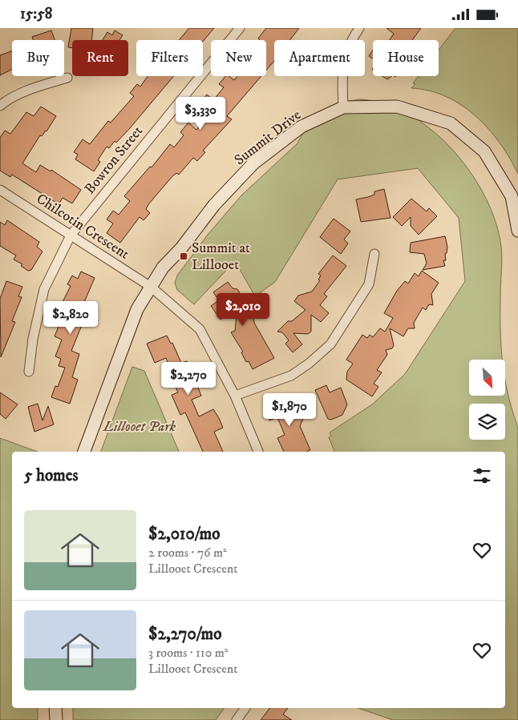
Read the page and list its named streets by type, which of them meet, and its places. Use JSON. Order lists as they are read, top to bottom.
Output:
{
  "streets": {
    "street": ["Summit Drive", "Bowron Street", "Chilcotin Crescent"]
  },
  "crossings": [
    ["Summit Drive", "Chilcotin Crescent"],
    ["Bowron Street", "Chilcotin Crescent"]
  ],
  "parks": ["Lillooet Park"],
  "places": {
    "transit": ["Summit at Lillooet"]
  },
  "north": "bottom right",
  "page": {
    "status": "15:58",
    "chip": [
      "Buy",
      "Rent",
      "Filters",
      "New",
      "Apartment",
      "House"
    ],
    "price": [
      "$3,330",
      "$2,010",
      "$2,820",
      "$2,270",
      "$1,870"
    ],
    "heading": "5 homes",
    "list": [
      {
        "name": "$2,010/mo",
        "note": "2 rooms · 76 m² · Lillooet Crescent"
      },
      {
        "name": "$2,270/mo",
        "note": "3 rooms · 110 m² · Lillooet Crescent"
      }
    ]
  }
}
